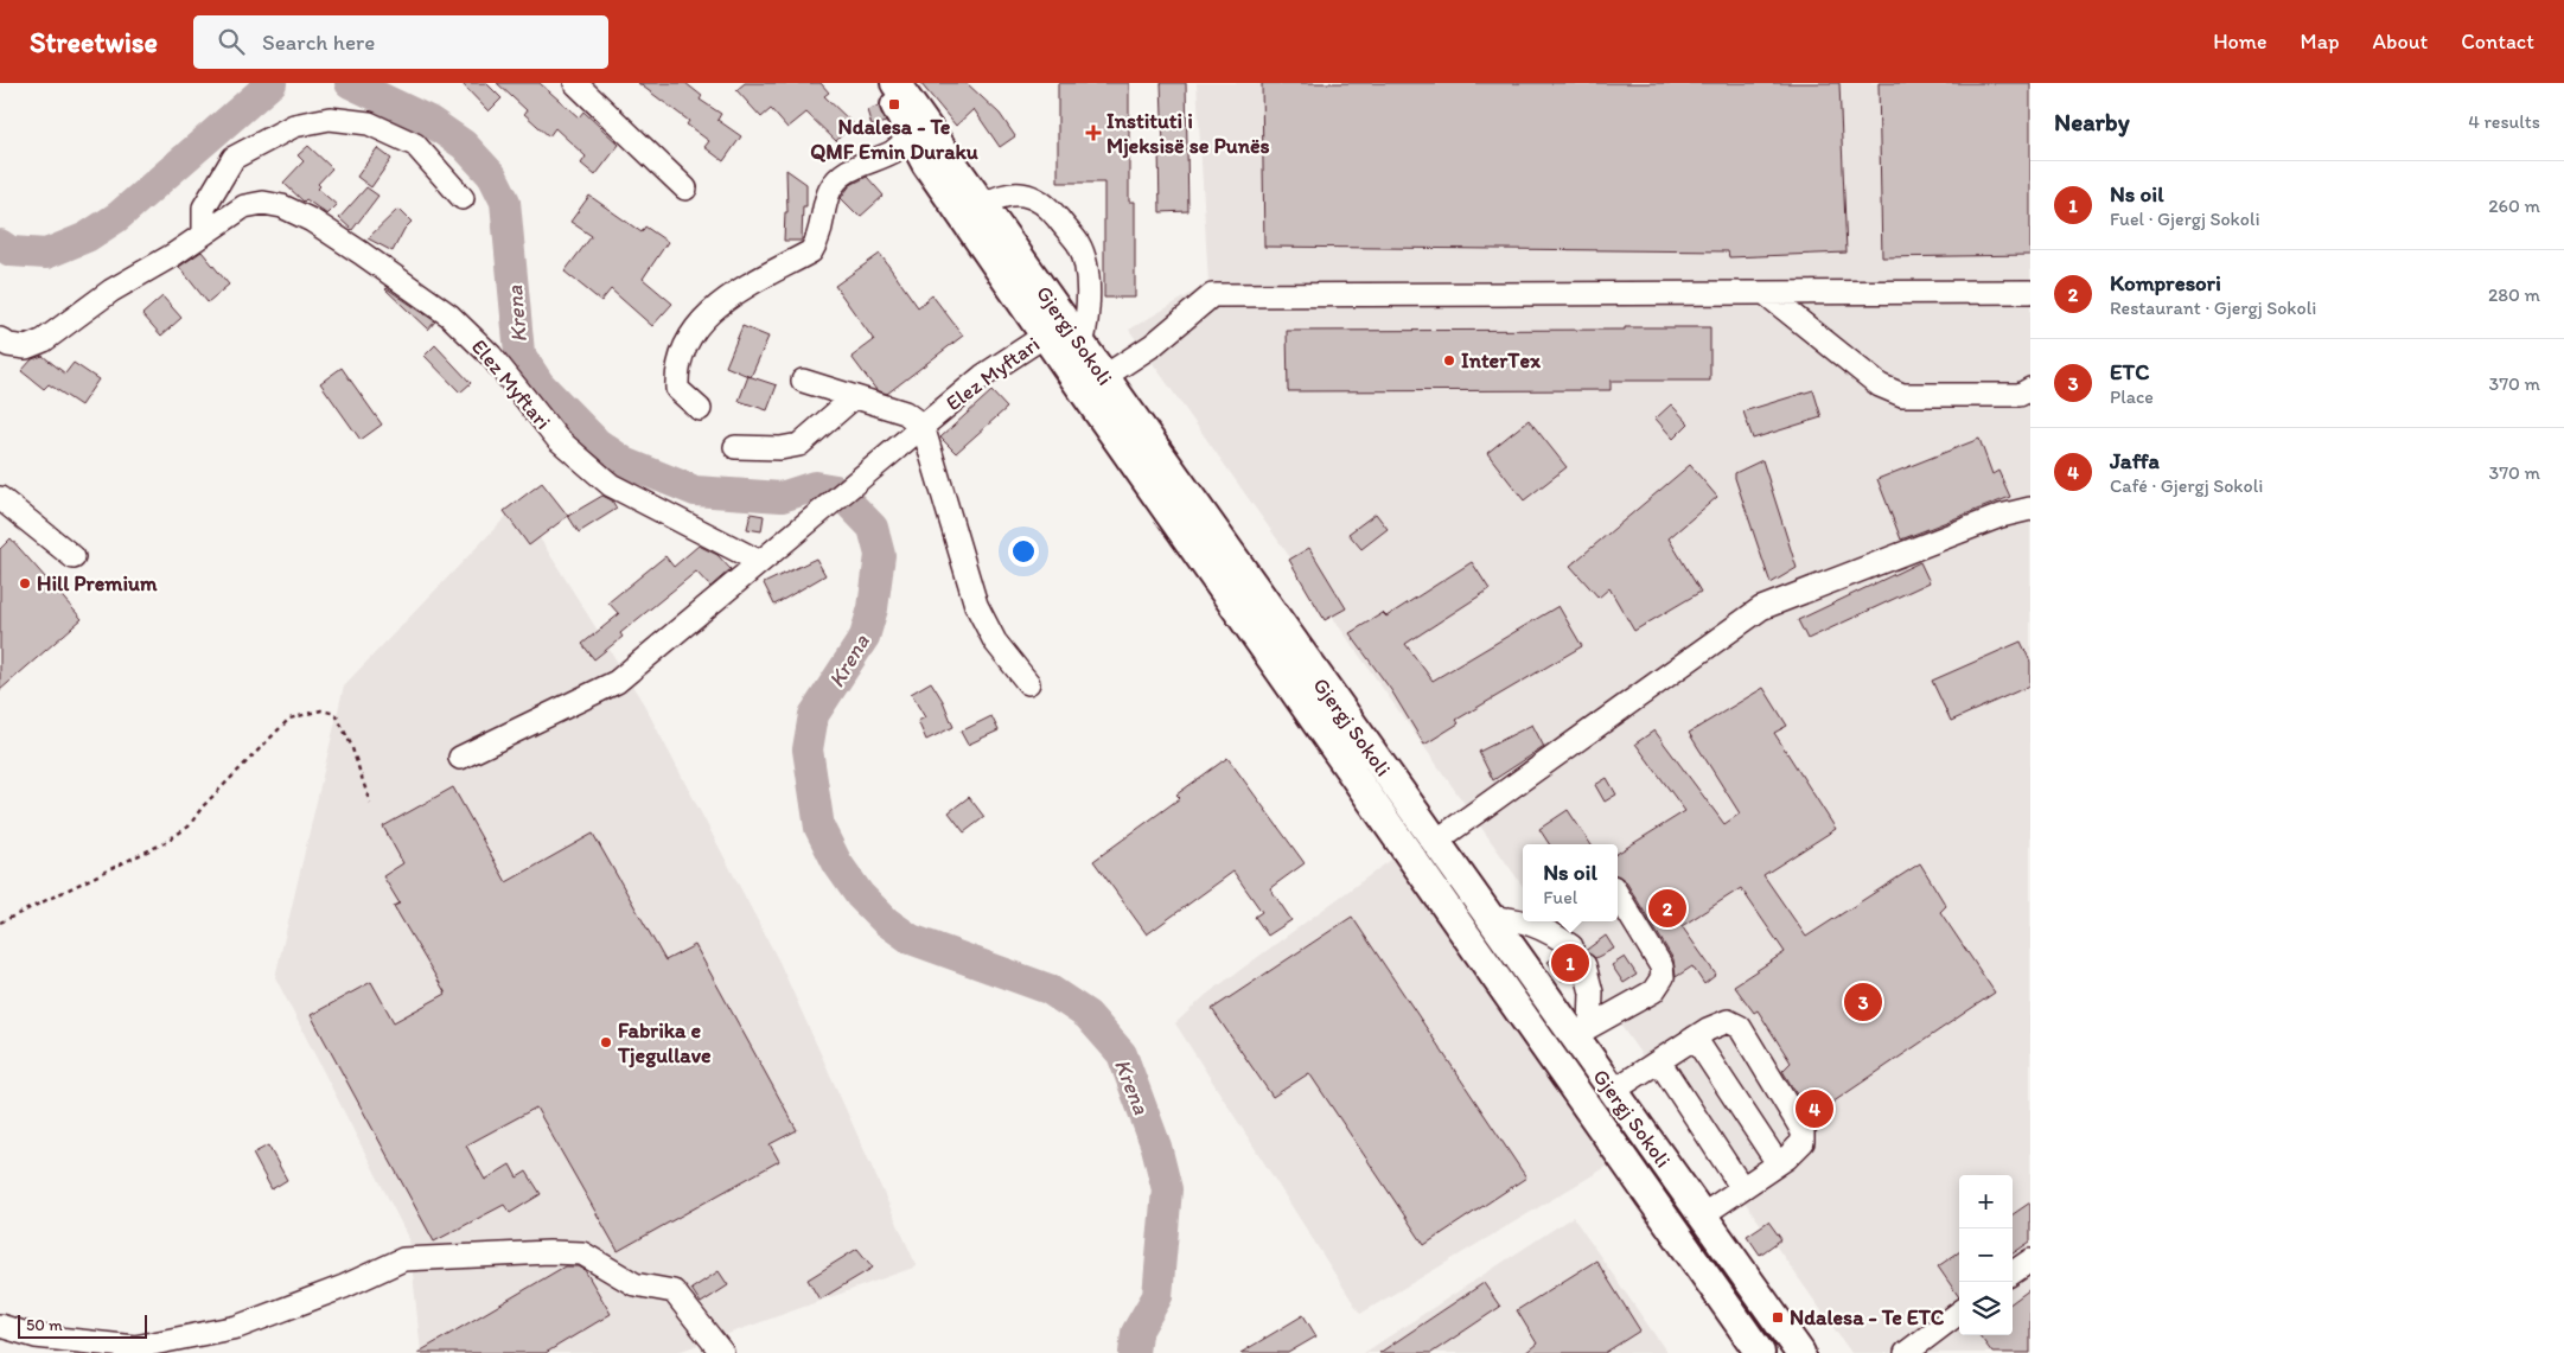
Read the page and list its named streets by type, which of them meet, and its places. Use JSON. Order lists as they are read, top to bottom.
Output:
{
  "streets": {
    "main road": ["Gjergj Sokoli"],
    "street": ["Elez Myftari"]
  },
  "crossings": [
    ["Gjergj Sokoli", "Elez Myftari"]
  ],
  "water": ["Krena"],
  "places": {
    "transit": ["Ndalesa - Te QMF Emin Duraku", "Ndalesa - Te ETC"],
    "health": ["Instituti i Mjeksisë se Punës"],
    "other": ["InterTex", "Hill Premium", "Fabrika e Tjegullave"]
  },
  "scale_bar": "50 m",
  "page": {
    "header": "Streetwise",
    "search": "Search here",
    "nav": [
      "Home",
      "Map",
      "About",
      "Contact"
    ],
    "heading": ["Nearby", "4 results"],
    "list": [
      {
        "mark": "1",
        "name": "Ns oil",
        "note": "Fuel · Gjergj Sokoli",
        "value": "260 m"
      },
      {
        "mark": "2",
        "name": "Kompresori",
        "note": "Restaurant · Gjergj Sokoli",
        "value": "280 m"
      },
      {
        "mark": "3",
        "name": "ETC",
        "note": "Place",
        "value": "370 m"
      },
      {
        "mark": "4",
        "name": "Jaffa",
        "note": "Café · Gjergj Sokoli",
        "value": "370 m"
      }
    ],
    "popup": ["Ns oil", "Fuel"],
    "pins": [
      "2",
      "1",
      "3",
      "4"
    ],
    "map_buttons": ["+", "−"],
    "scale": "50 m"
  }
}
